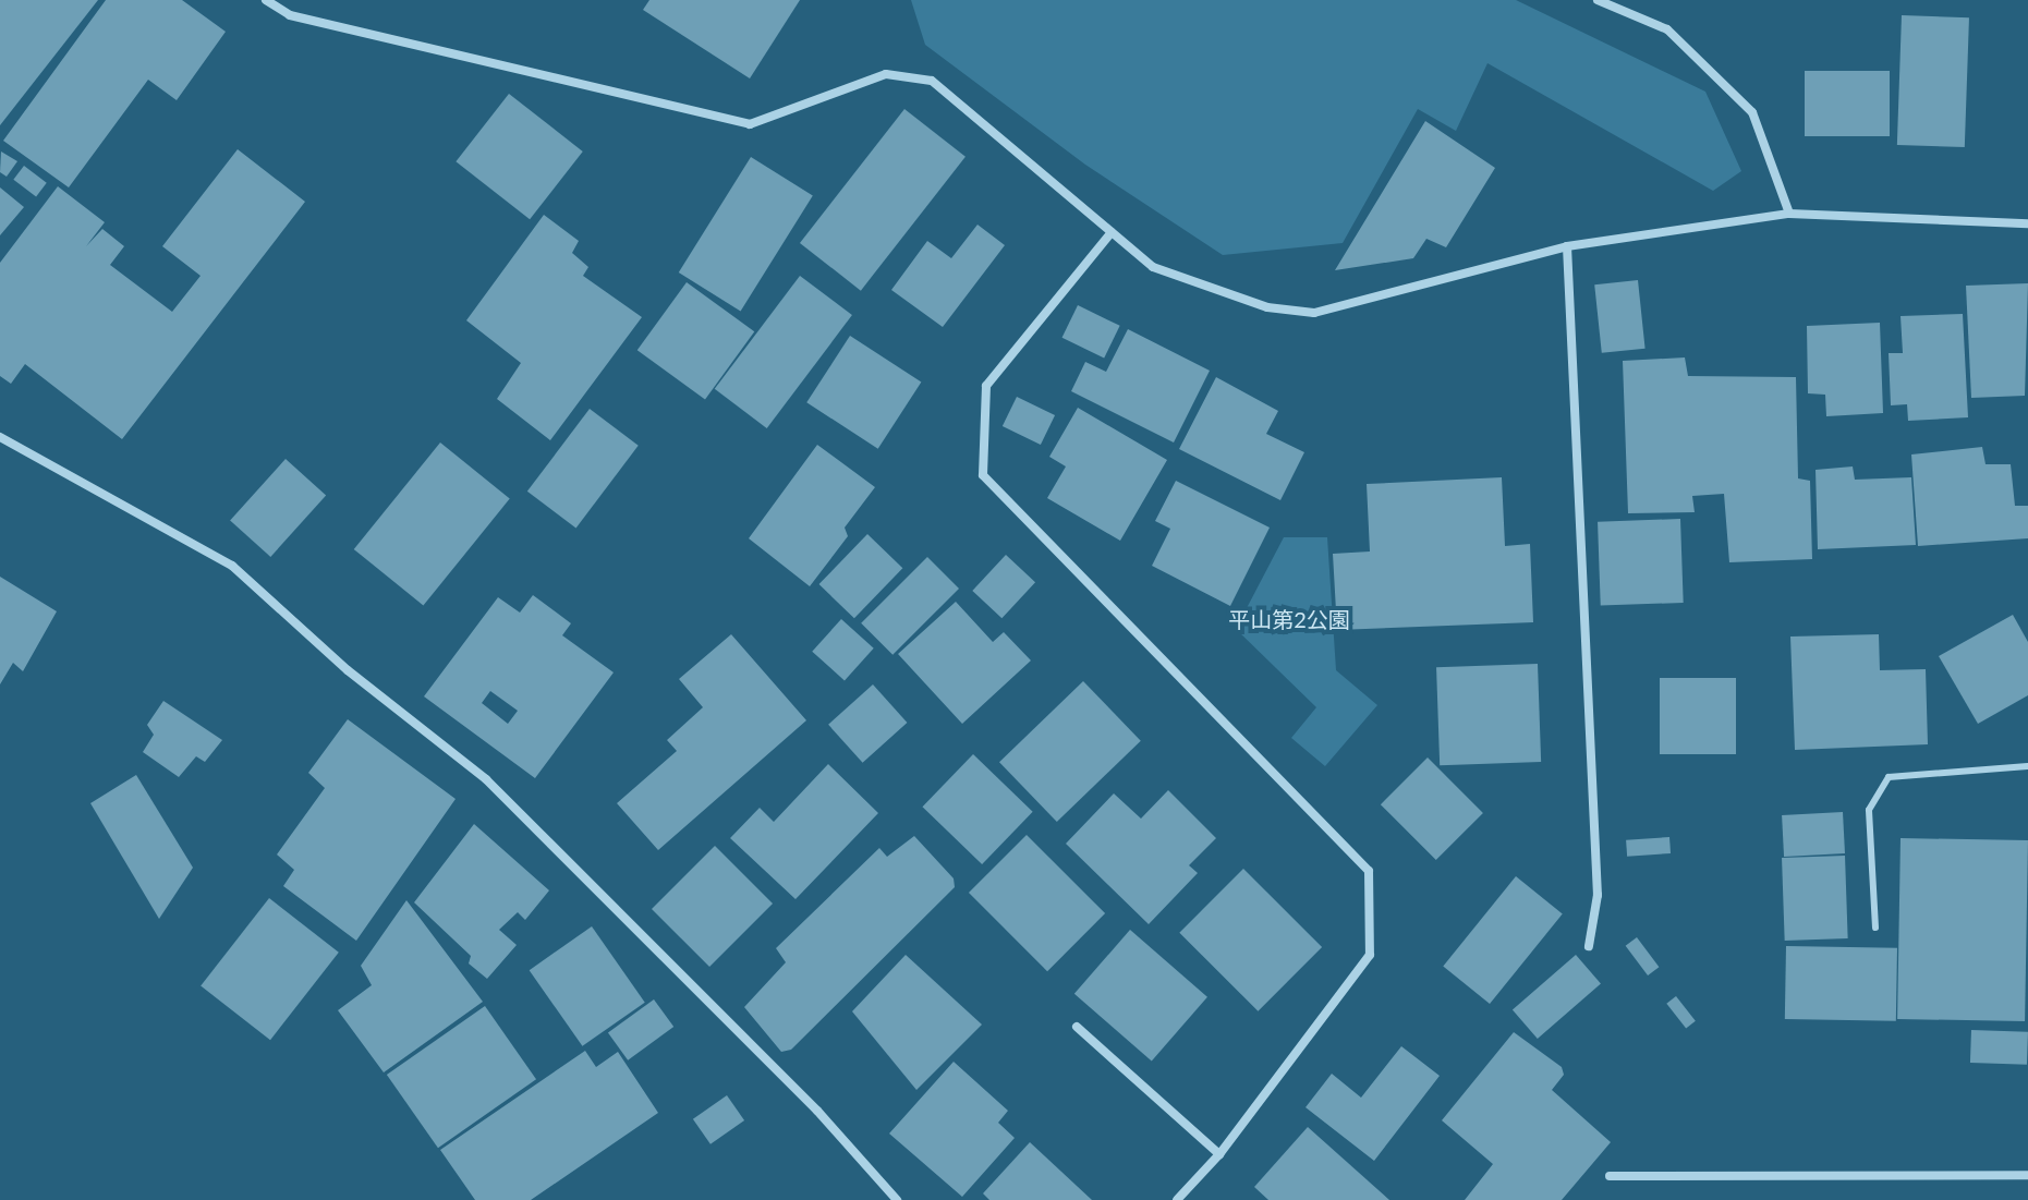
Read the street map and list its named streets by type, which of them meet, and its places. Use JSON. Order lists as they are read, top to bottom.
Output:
{
  "parks": ["平山第2公園"]
}
